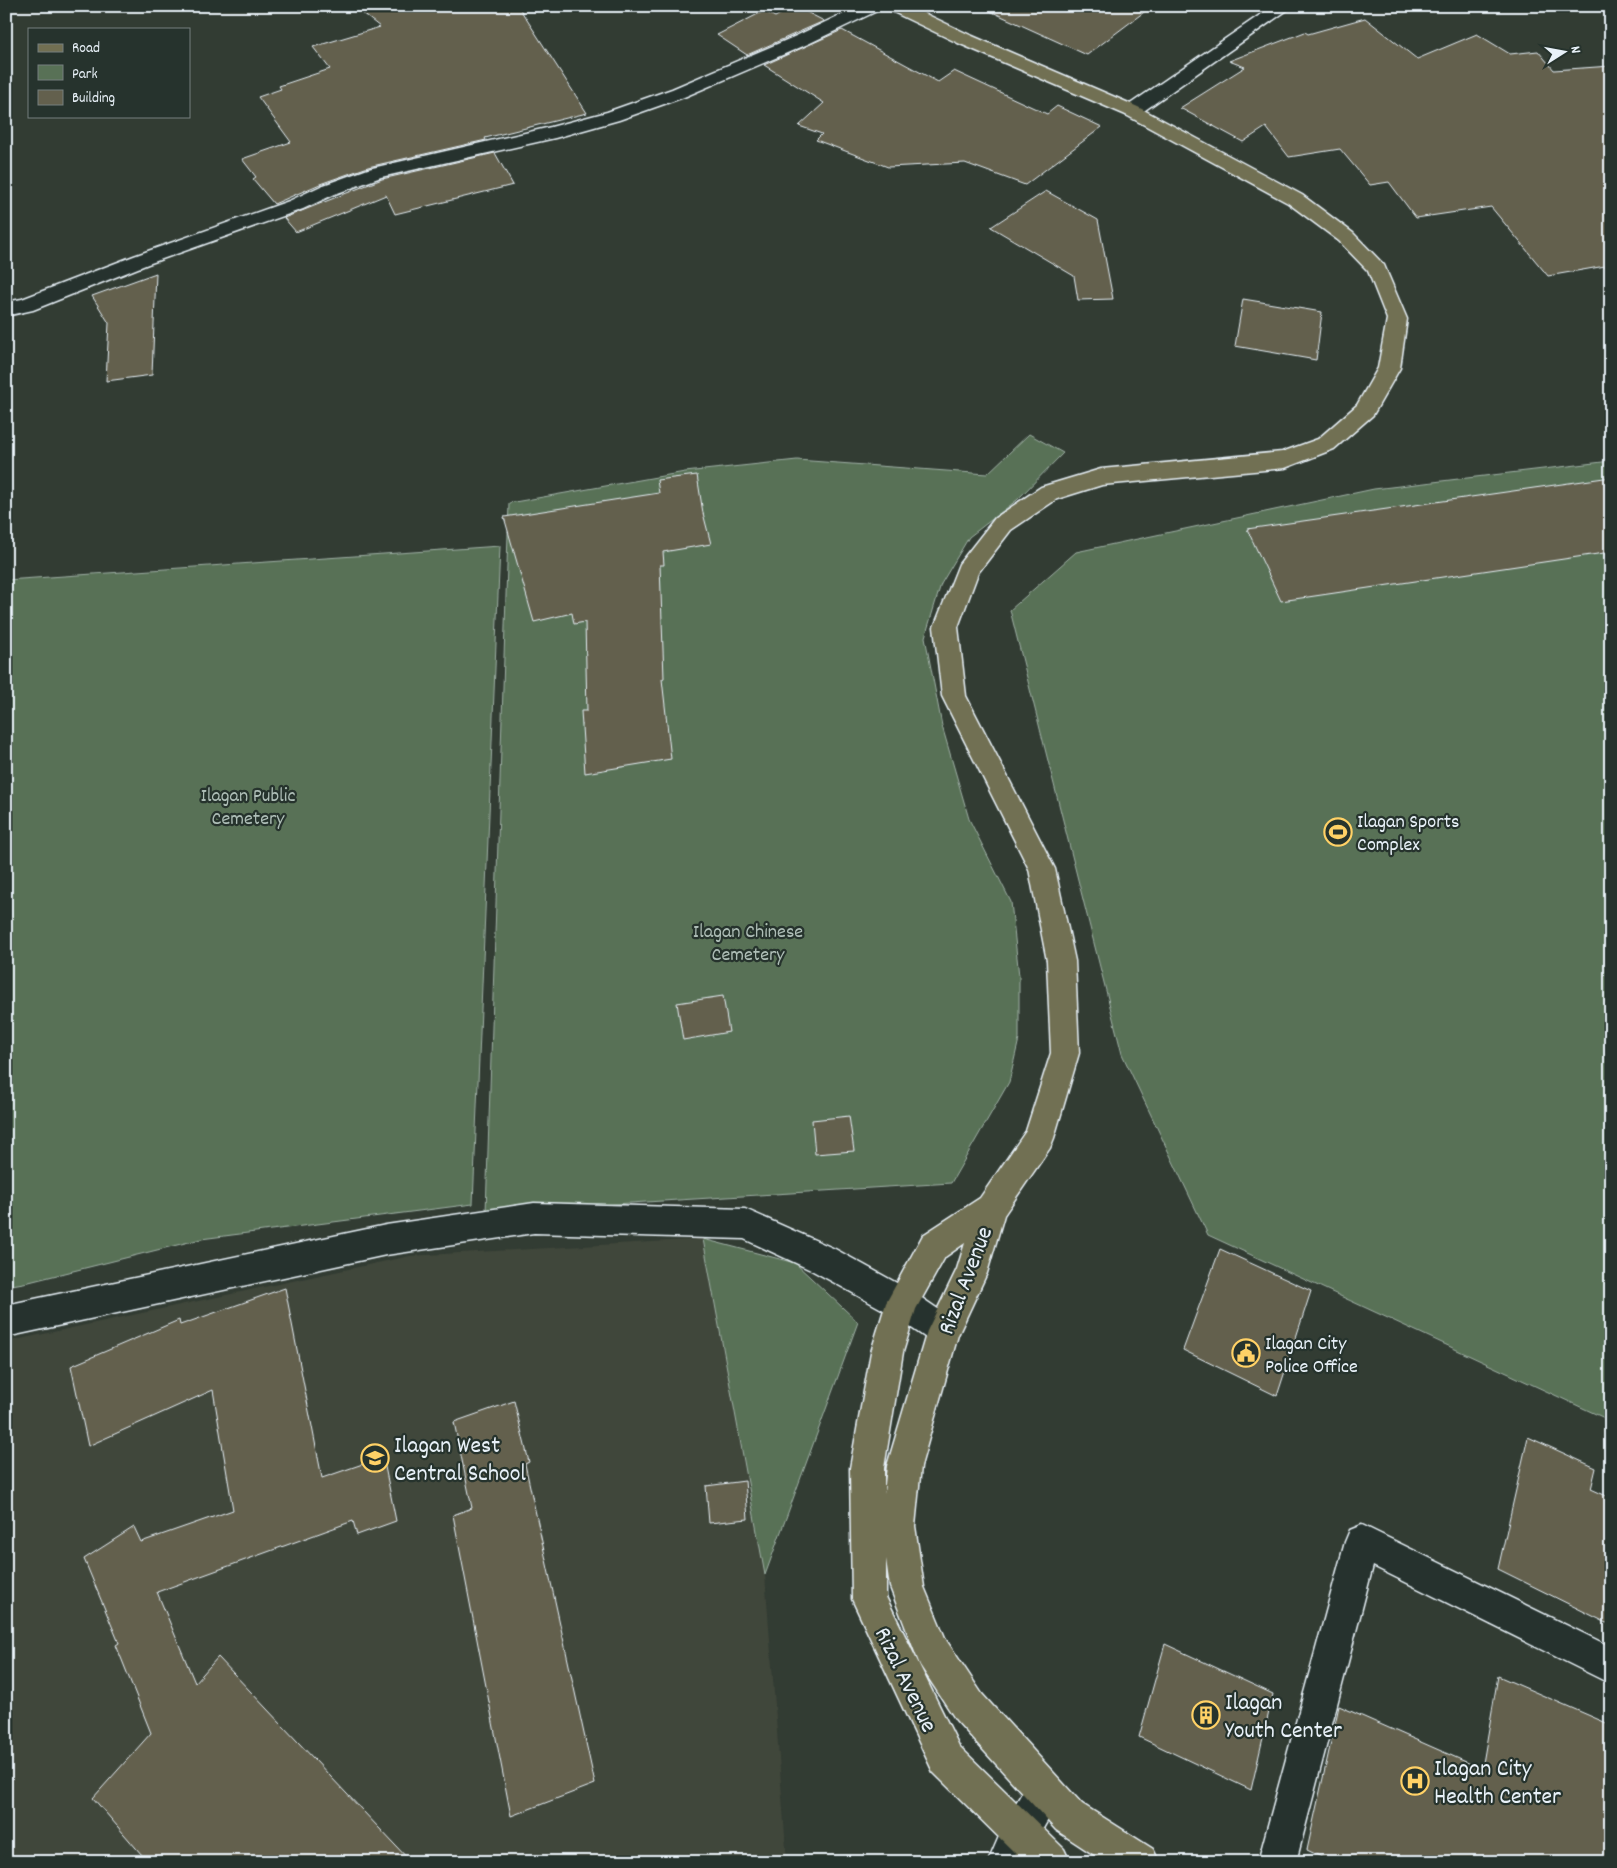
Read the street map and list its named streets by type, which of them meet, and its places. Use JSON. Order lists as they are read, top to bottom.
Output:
{
  "streets": {
    "main road": ["Rizal Avenue"]
  },
  "parks": ["Ilagan Public Cemetery", "Ilagan Chinese Cemetery"],
  "places": {
    "sports": ["Ilagan Sports Complex"],
    "public building": ["Ilagan City Police Office"],
    "school or university": ["Ilagan West Central School"],
    "building": ["Ilagan Youth Center"],
    "hospital": ["Ilagan City Health Center"]
  },
  "legend": ["Road", "Park", "Building"],
  "north": "right"
}
